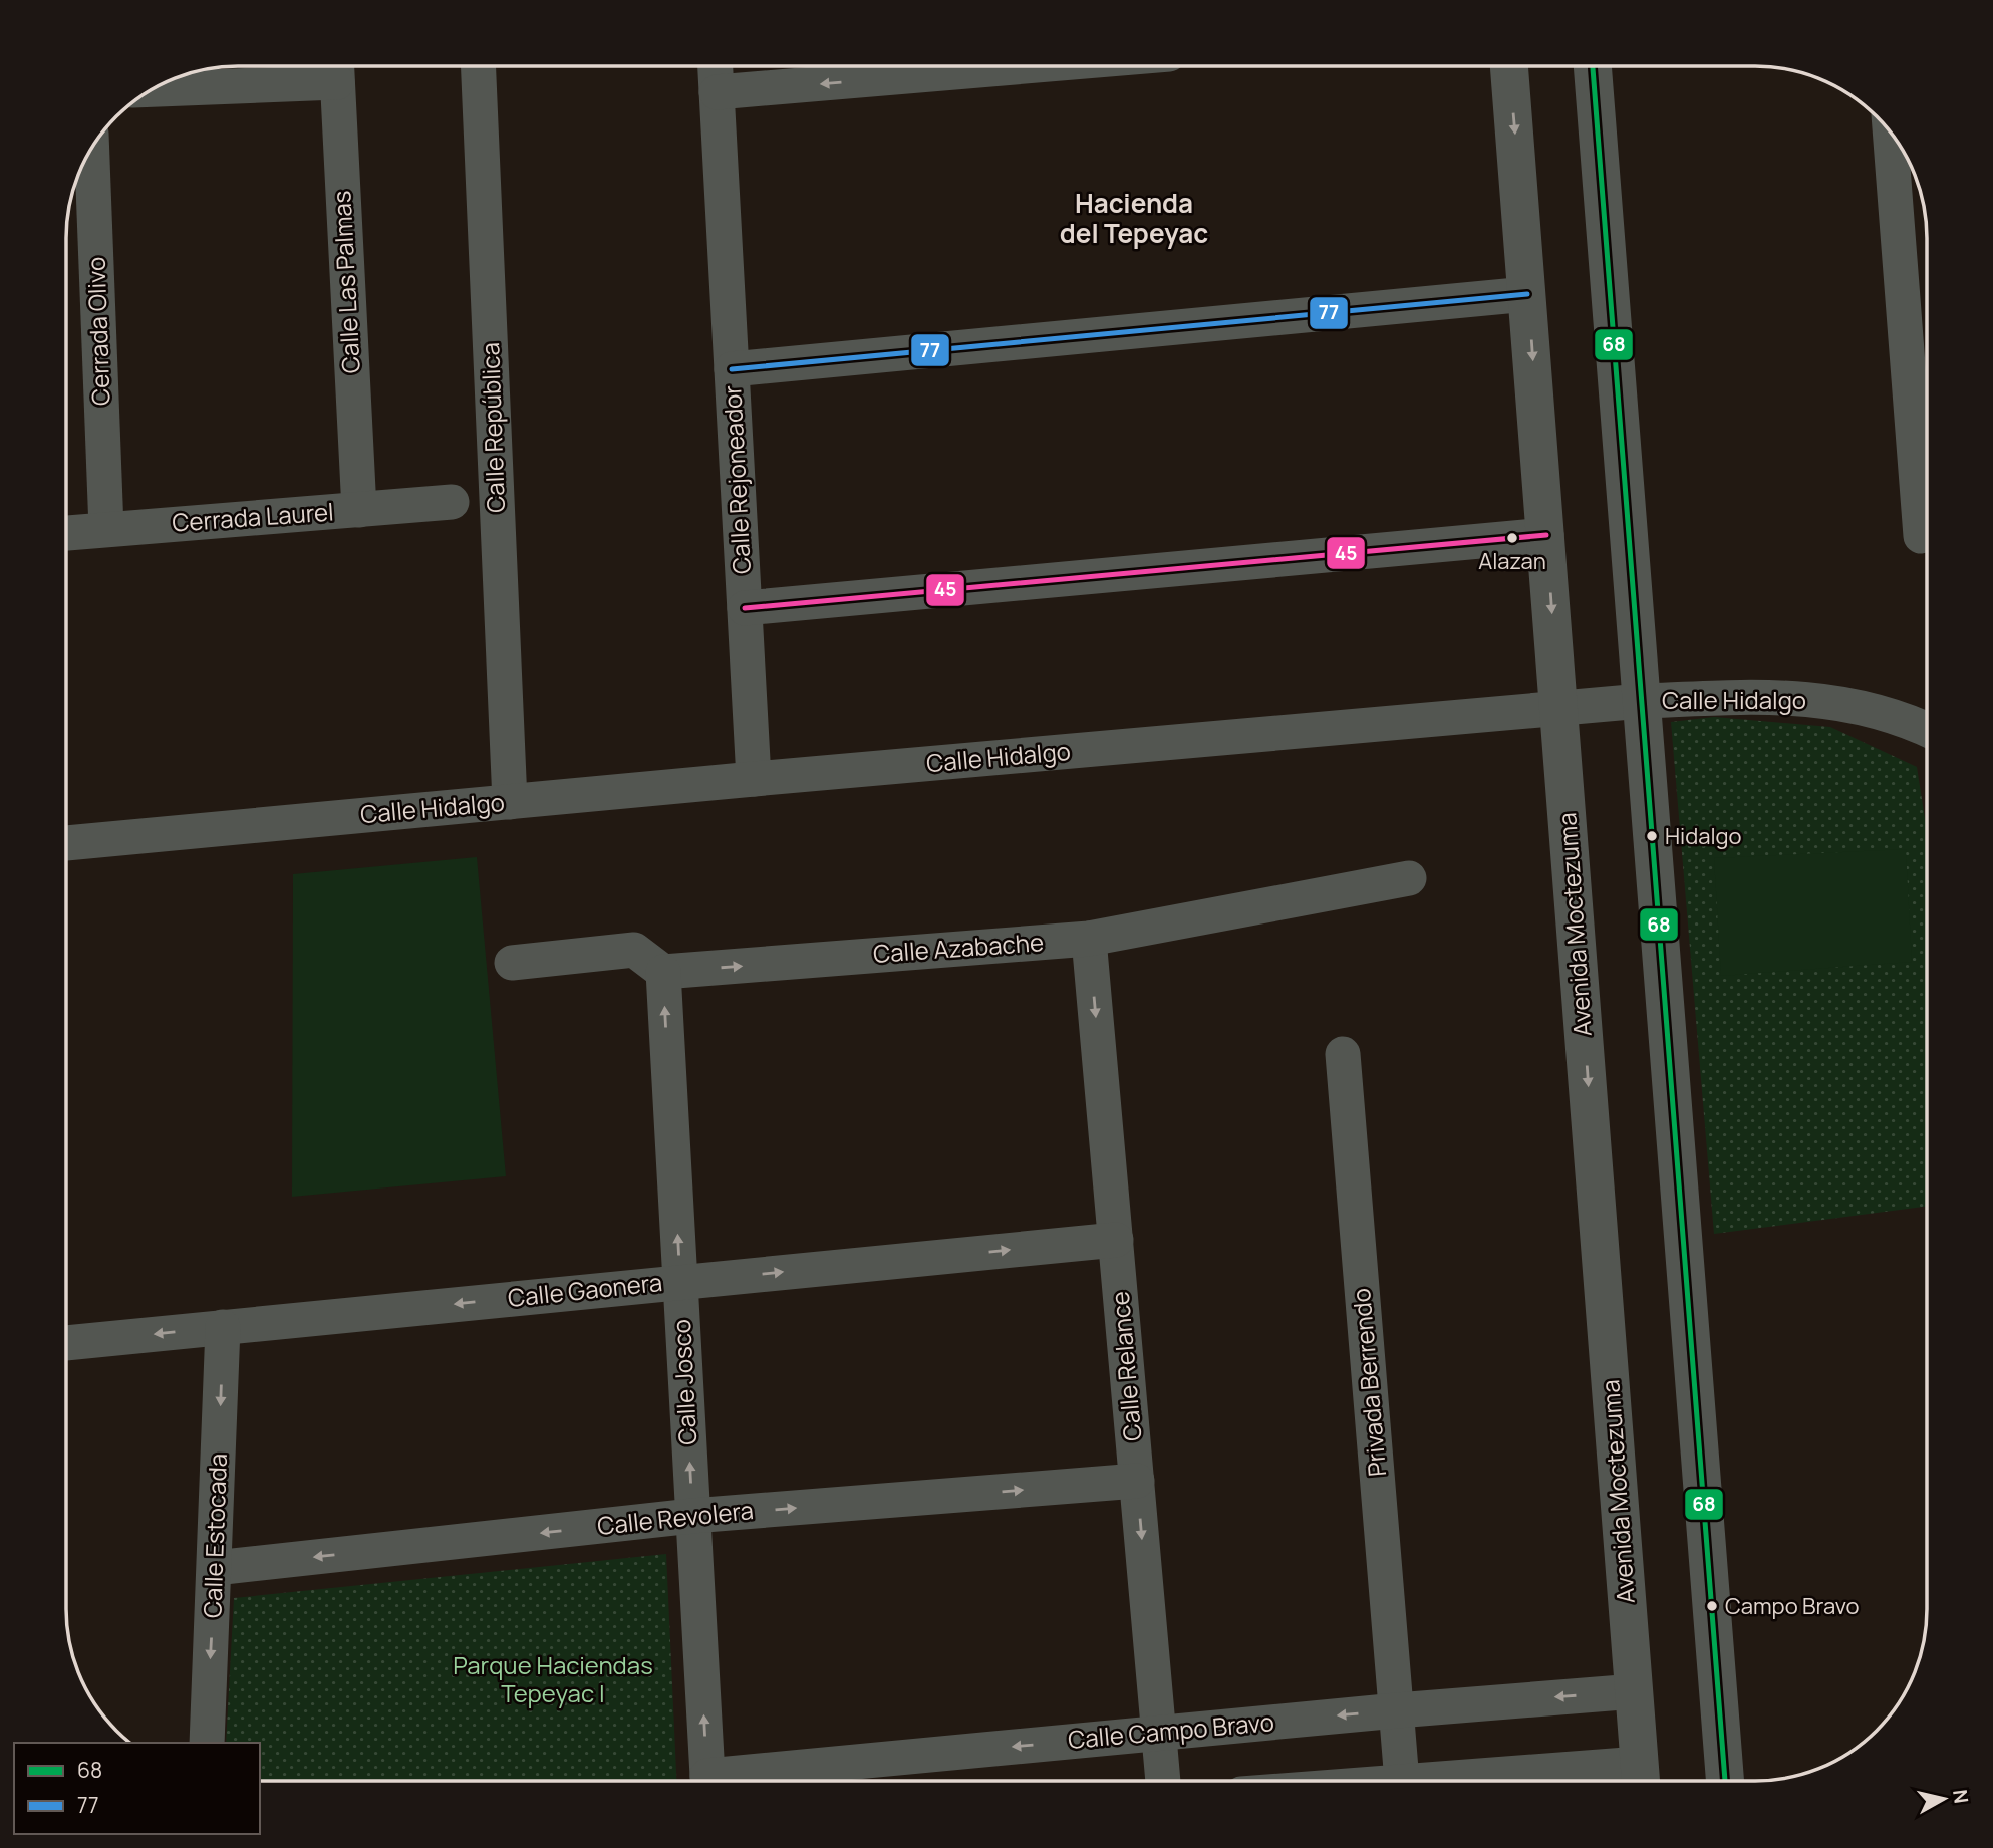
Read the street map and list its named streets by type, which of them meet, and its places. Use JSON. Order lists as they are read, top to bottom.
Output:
{
  "streets": {
    "street": [
      "Calle Las Palmas",
      "Cerrada Olivo",
      "Calle República",
      "Calle Rejoneador",
      "Cerrada Laurel",
      "Calle Hidalgo",
      "Avenida Moctezuma",
      "Calle Azabache",
      "Calle Gaonera",
      "Calle Relance",
      "Calle Josco",
      "Privada Berrendo",
      "Calle Revolera",
      "Calle Estocada",
      "Calle Campo Bravo"
    ]
  },
  "crossings": [
    ["Calle Las Palmas", "Cerrada Laurel"],
    ["Cerrada Olivo", "Cerrada Laurel"],
    ["Calle República", "Calle Hidalgo"],
    ["Calle Rejoneador", "Calle Hidalgo"],
    ["Calle Hidalgo", "Avenida Moctezuma"],
    ["Avenida Moctezuma", "Calle Campo Bravo"],
    ["Calle Azabache", "Calle Relance"],
    ["Calle Azabache", "Calle Josco"],
    ["Calle Gaonera", "Calle Relance"],
    ["Calle Gaonera", "Calle Josco"],
    ["Calle Gaonera", "Calle Estocada"],
    ["Calle Relance", "Calle Revolera"],
    ["Calle Relance", "Calle Campo Bravo"],
    ["Calle Josco", "Calle Revolera"],
    ["Privada Berrendo", "Calle Campo Bravo"],
    ["Calle Revolera", "Calle Estocada"]
  ],
  "one_way": [
    "Calle Azabache",
    "Calle Relance",
    "Calle Josco",
    "Calle Estocada",
    "Calle Campo Bravo"
  ],
  "districts": ["Hacienda del Tepeyac"],
  "parks": ["Parque Haciendas Tepeyac I"],
  "places": ["Alazan", "Hidalgo", "Campo Bravo"],
  "lines": ["transit line 68", "transit line 77", "transit line 45"],
  "legend": ["68", "77"],
  "north": "right"
}
